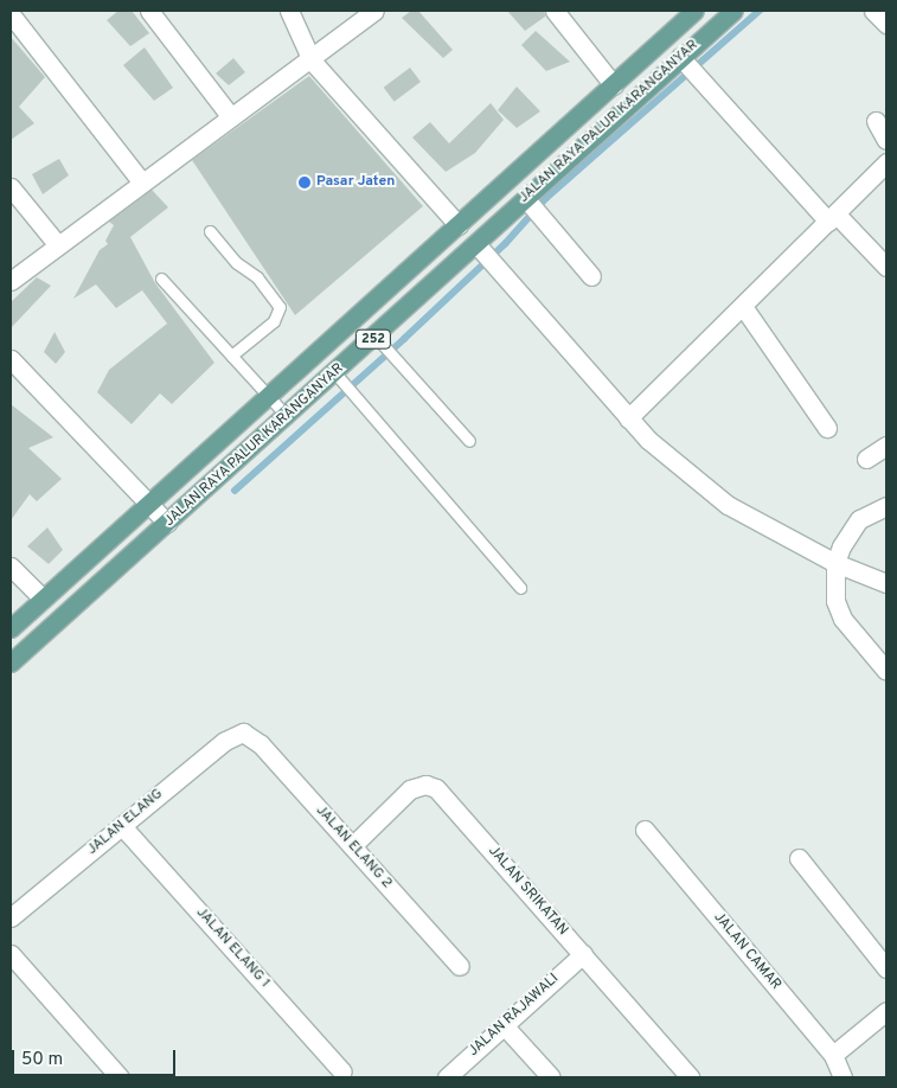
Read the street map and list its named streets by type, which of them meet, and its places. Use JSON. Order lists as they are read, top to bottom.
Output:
{
  "streets": {
    "main road": ["JALAN RAYA PALUR KARANGANYAR", "252"],
    "street": [
      "JALAN ELANG",
      "JALAN ELANG 2",
      "JALAN SRIKATAN",
      "JALAN ELANG 1",
      "JALAN CAMAR",
      "JALAN RAJAWALI"
    ]
  },
  "crossings": [
    ["JALAN ELANG", "JALAN ELANG 2"],
    ["JALAN ELANG", "JALAN ELANG 1"],
    ["JALAN ELANG 2", "JALAN SRIKATAN"],
    ["JALAN SRIKATAN", "JALAN RAJAWALI"]
  ],
  "places": ["Pasar Jaten"],
  "scale_bar": "50 m"
}
